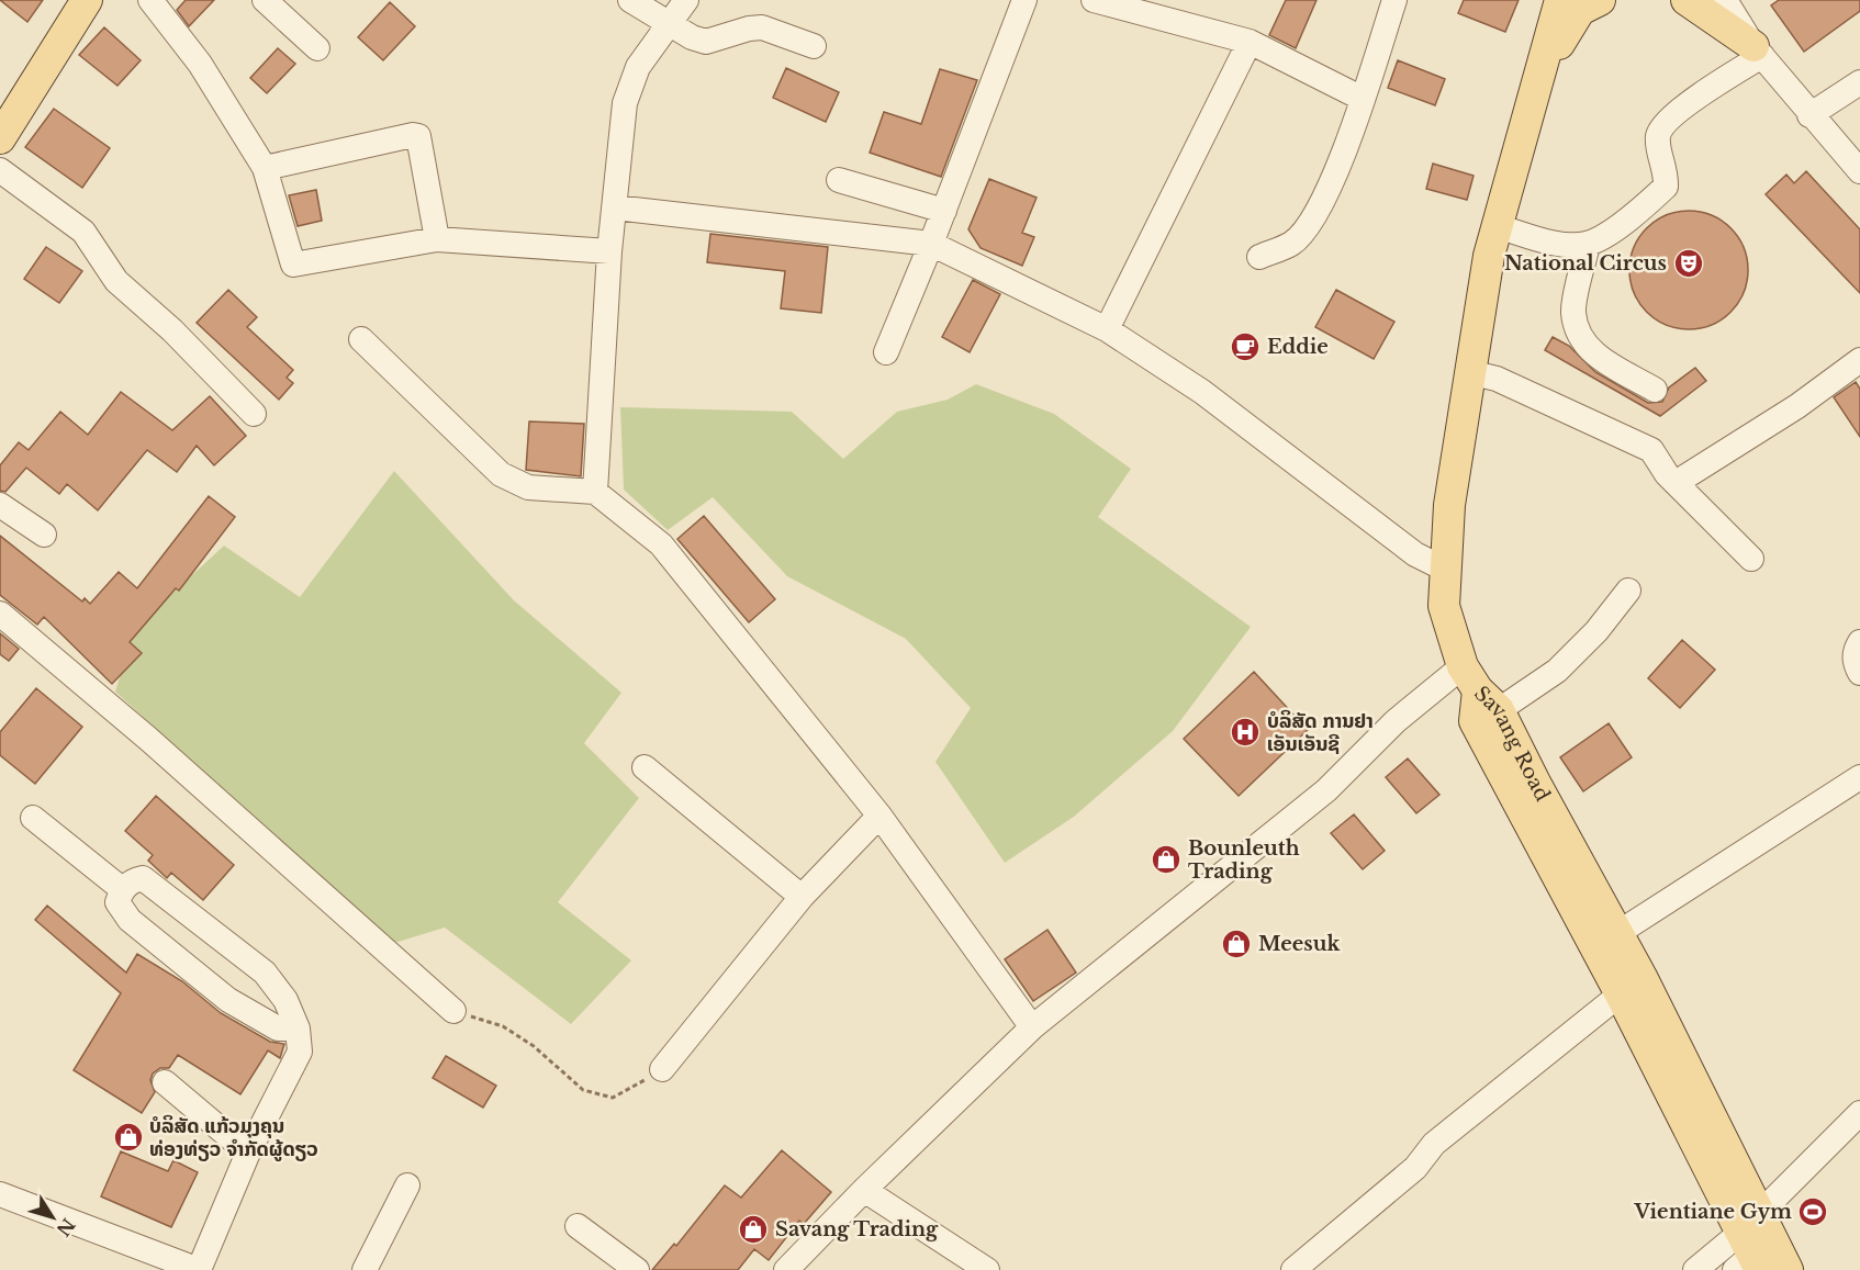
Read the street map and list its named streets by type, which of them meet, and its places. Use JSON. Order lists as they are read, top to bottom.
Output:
{
  "streets": {
    "main road": ["Savang Road"]
  },
  "places": {
    "theatre": ["National Circus"],
    "cafe": ["Eddie"],
    "hospital": ["ບໍລິສັດ ການຢາ ເອັນເອັນຊີ"],
    "shop": [
      "Bounleuth Trading",
      "Meesuk",
      "ບໍລິສັດ ແກ້ວມຸງຄຸນ ທ່ອງທ່ຽວ ຈຳກັດຜູ້ດຽວ",
      "Savang Trading"
    ],
    "sports": ["Vientiane Gym"]
  },
  "north": "bottom right"
}
